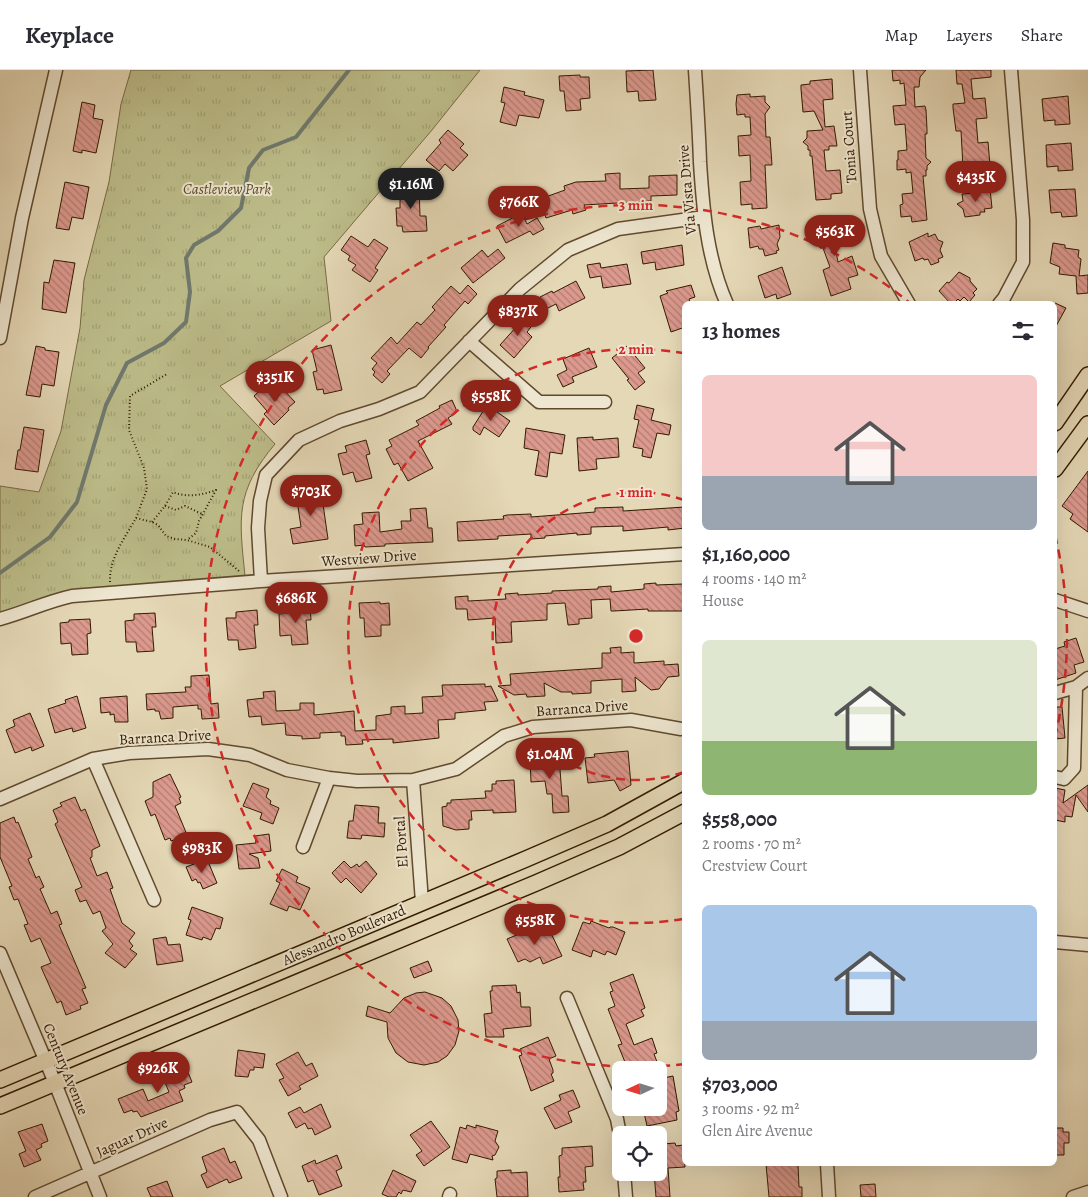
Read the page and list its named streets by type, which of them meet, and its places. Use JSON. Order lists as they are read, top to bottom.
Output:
{
  "streets": {
    "main road": ["Alessandro Boulevard"],
    "street": [
      "Tonia Court",
      "Via Vista Drive",
      "Westview Drive",
      "Barranca Drive",
      "El Portal",
      "Century Avenue",
      "Jaguar Drive"
    ]
  },
  "crossings": [
    ["Barranca Drive", "El Portal"],
    ["El Portal", "Alessandro Boulevard"],
    ["Alessandro Boulevard", "Century Avenue"],
    ["Century Avenue", "Jaguar Drive"]
  ],
  "parks": ["Castleview Park"],
  "north": "left",
  "page": {
    "header": "Keyplace",
    "nav": ["Map", "Layers", "Share"],
    "price": [
      "$435K",
      "$1.16M",
      "$766K",
      "$563K",
      "$837K",
      "$351K",
      "$558K",
      "$703K",
      "$686K",
      "$1.04M",
      "$983K",
      "$558K",
      "$926K"
    ],
    "heading": "13 homes",
    "list": [
      {
        "name": "$1,160,000",
        "note": "4 rooms · 140 m² · House"
      },
      {
        "name": "$558,000",
        "note": "2 rooms · 70 m² · Crestview Court"
      },
      {
        "name": "$703,000",
        "note": "3 rooms · 92 m² · Glen Aire Avenue"
      }
    ]
  },
  "rings": ["3 min", "2 min", "1 min"]
}
